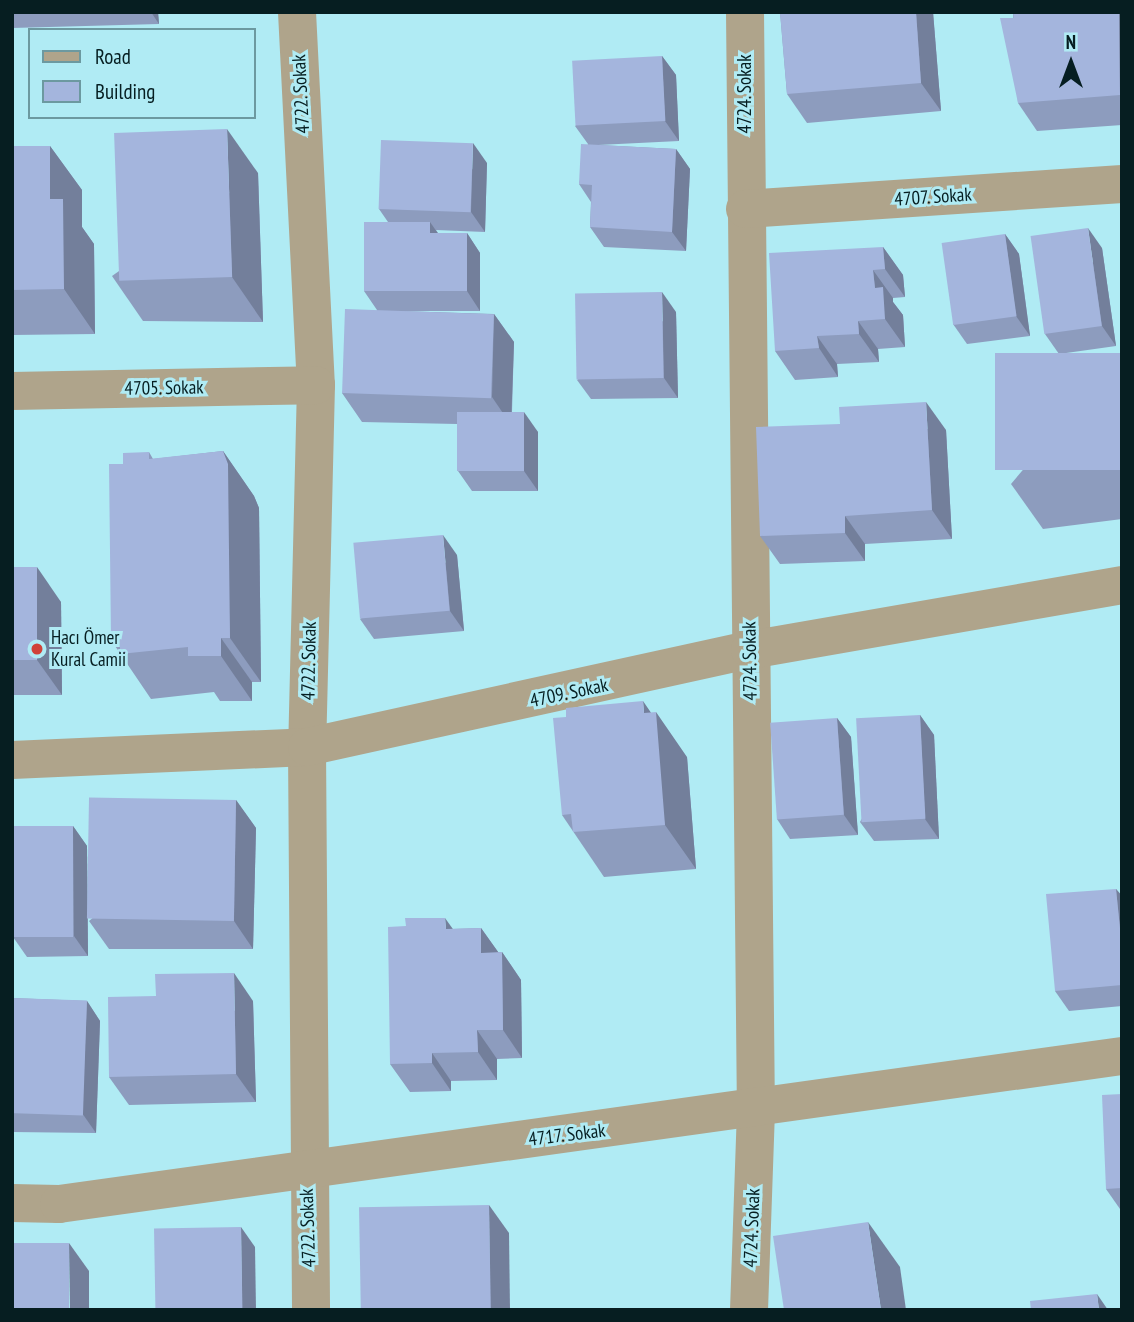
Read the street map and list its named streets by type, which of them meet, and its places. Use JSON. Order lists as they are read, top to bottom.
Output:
{
  "streets": {
    "street": [
      "4722. Sokak",
      "4724. Sokak",
      "4707. Sokak",
      "4705. Sokak",
      "4709. Sokak",
      "4717. Sokak"
    ]
  },
  "crossings": [
    ["4722. Sokak", "4705. Sokak"],
    ["4722. Sokak", "4709. Sokak"],
    ["4722. Sokak", "4717. Sokak"],
    ["4724. Sokak", "4707. Sokak"],
    ["4724. Sokak", "4709. Sokak"],
    ["4724. Sokak", "4717. Sokak"]
  ],
  "places": ["Hacı Ömer Kural Camii"],
  "legend": ["Road", "Building"],
  "north": "top"
}
